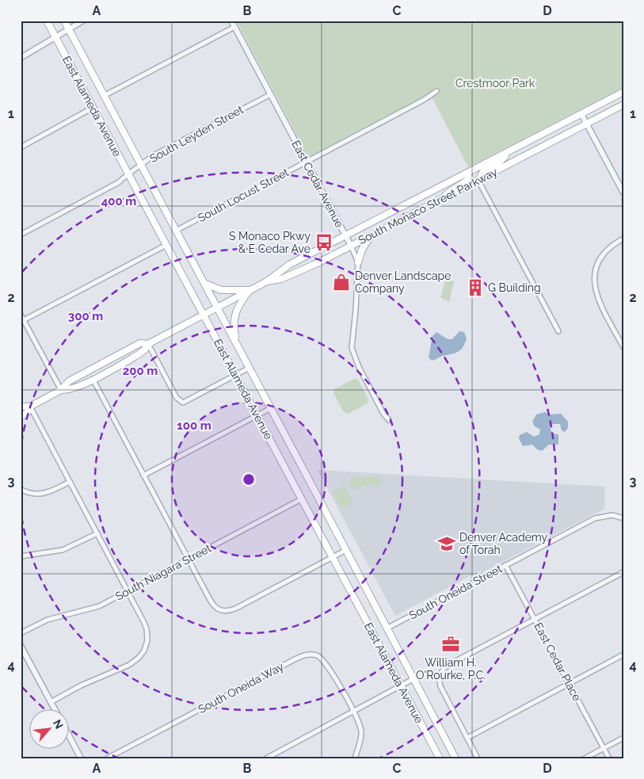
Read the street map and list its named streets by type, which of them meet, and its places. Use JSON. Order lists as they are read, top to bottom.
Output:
{
  "streets": {
    "main road": ["East Alameda Avenue", "South Monaco Street Parkway"],
    "street": [
      "South Leyden Street",
      "East Cedar Avenue",
      "South Locust Street",
      "South Niagara Street",
      "South Oneida Street",
      "East Cedar Place",
      "South Oneida Way"
    ]
  },
  "crossings": [
    ["East Alameda Avenue", "South Leyden Street"],
    ["East Alameda Avenue", "South Locust Street"],
    ["East Alameda Avenue", "South Monaco Street Parkway"],
    ["East Alameda Avenue", "South Niagara Street"],
    ["East Alameda Avenue", "South Oneida Street"],
    ["South Leyden Street", "East Cedar Avenue"],
    ["East Cedar Avenue", "South Locust Street"],
    ["East Cedar Avenue", "South Monaco Street Parkway"],
    ["South Oneida Street", "East Cedar Place"]
  ],
  "parks": ["Crestmoor Park"],
  "places": {
    "bus stop": ["S Monaco Pkwy & E Cedar Ave"],
    "shop": ["Denver Landscape Company"],
    "building": ["G Building"],
    "school or university": ["Denver Academy of Torah"],
    "office": ["William H. O'Rourke, P.C."]
  },
  "north": "top right",
  "grid": {
    "columns": [
      "A",
      "B",
      "C",
      "D"
    ],
    "rows": [
      "1",
      "2",
      "3",
      "4"
    ]
  },
  "rings": [
    "400 m",
    "300 m",
    "200 m",
    "100 m"
  ]
}
